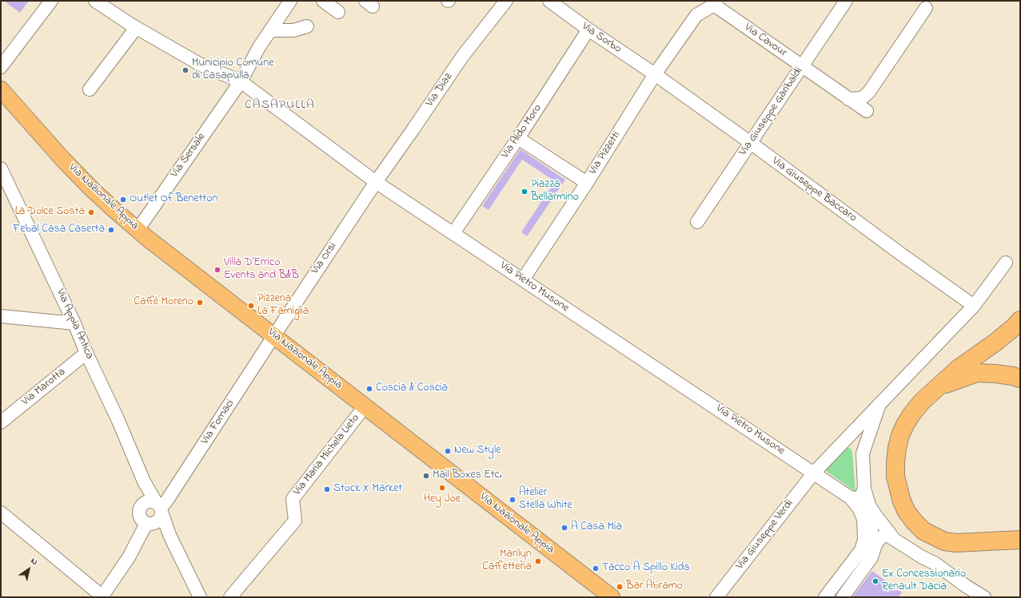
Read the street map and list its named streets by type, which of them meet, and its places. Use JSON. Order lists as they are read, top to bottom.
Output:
{
  "streets": {
    "main road": ["Via Nazionale Appia"],
    "street": [
      "Via Sorbo",
      "Via Cavour",
      "Via Diaz",
      "Via Giuseppe Garibaldi",
      "Via Aldo Moro",
      "Via Pizzetti",
      "Via Sersale",
      "Via Giuseppe Baccaro",
      "Via Orsi",
      "Via Pietro Musone",
      "Via Appia Antica",
      "Via Marotta",
      "Via Fornaci",
      "Via Maria Michela Lieto",
      "Via Giuseppe Verdi"
    ]
  },
  "crossings": [
    ["Via Sorbo", "Via Aldo Moro"],
    ["Via Sorbo", "Via Pizzetti"],
    ["Via Sorbo", "Via Giuseppe Baccaro"],
    ["Via Cavour", "Via Giuseppe Garibaldi"],
    ["Via Cavour", "Via Pizzetti"],
    ["Via Diaz", "Via Orsi"],
    ["Via Diaz", "Via Pietro Musone"],
    ["Via Giuseppe Garibaldi", "Via Giuseppe Baccaro"],
    ["Via Aldo Moro", "Via Pietro Musone"],
    ["Via Pizzetti", "Via Giuseppe Baccaro"],
    ["Via Pizzetti", "Via Pietro Musone"],
    ["Via Sersale", "Via Nazionale Appia"],
    ["Via Sersale", "Via Pietro Musone"],
    ["Via Nazionale Appia", "Via Orsi"],
    ["Via Nazionale Appia", "Via Fornaci"],
    ["Via Nazionale Appia", "Via Maria Michela Lieto"],
    ["Via Orsi", "Via Pietro Musone"],
    ["Via Orsi", "Via Fornaci"],
    ["Via Pietro Musone", "Via Giuseppe Verdi"],
    ["Via Appia Antica", "Via Marotta"],
    ["Via Appia Antica", "Via Fornaci"]
  ],
  "districts": ["CASAPULLA"],
  "places": [
    "Municipio Comune di Casapulla",
    "Piazza Bellarmino",
    "Outlet Of Benetton",
    "La Dolce Sosta",
    "Febal Casa Caserta",
    "Villa D'Errico Events and B&B",
    "Caffè Moreno",
    "Pizzeria La Famiglia",
    "Coscia & Coscia",
    "New Style",
    "Mail Boxes Etc.",
    "Hey Joe",
    "Stock X Market",
    "Atelier Stella White",
    "A Casa Mia",
    "Marilyn Caffetteria",
    "Tacco A Spillo Kids",
    "Ex Concessionario Renault Dacia",
    "Bar Abramo"
  ],
  "north": "top right"
}
